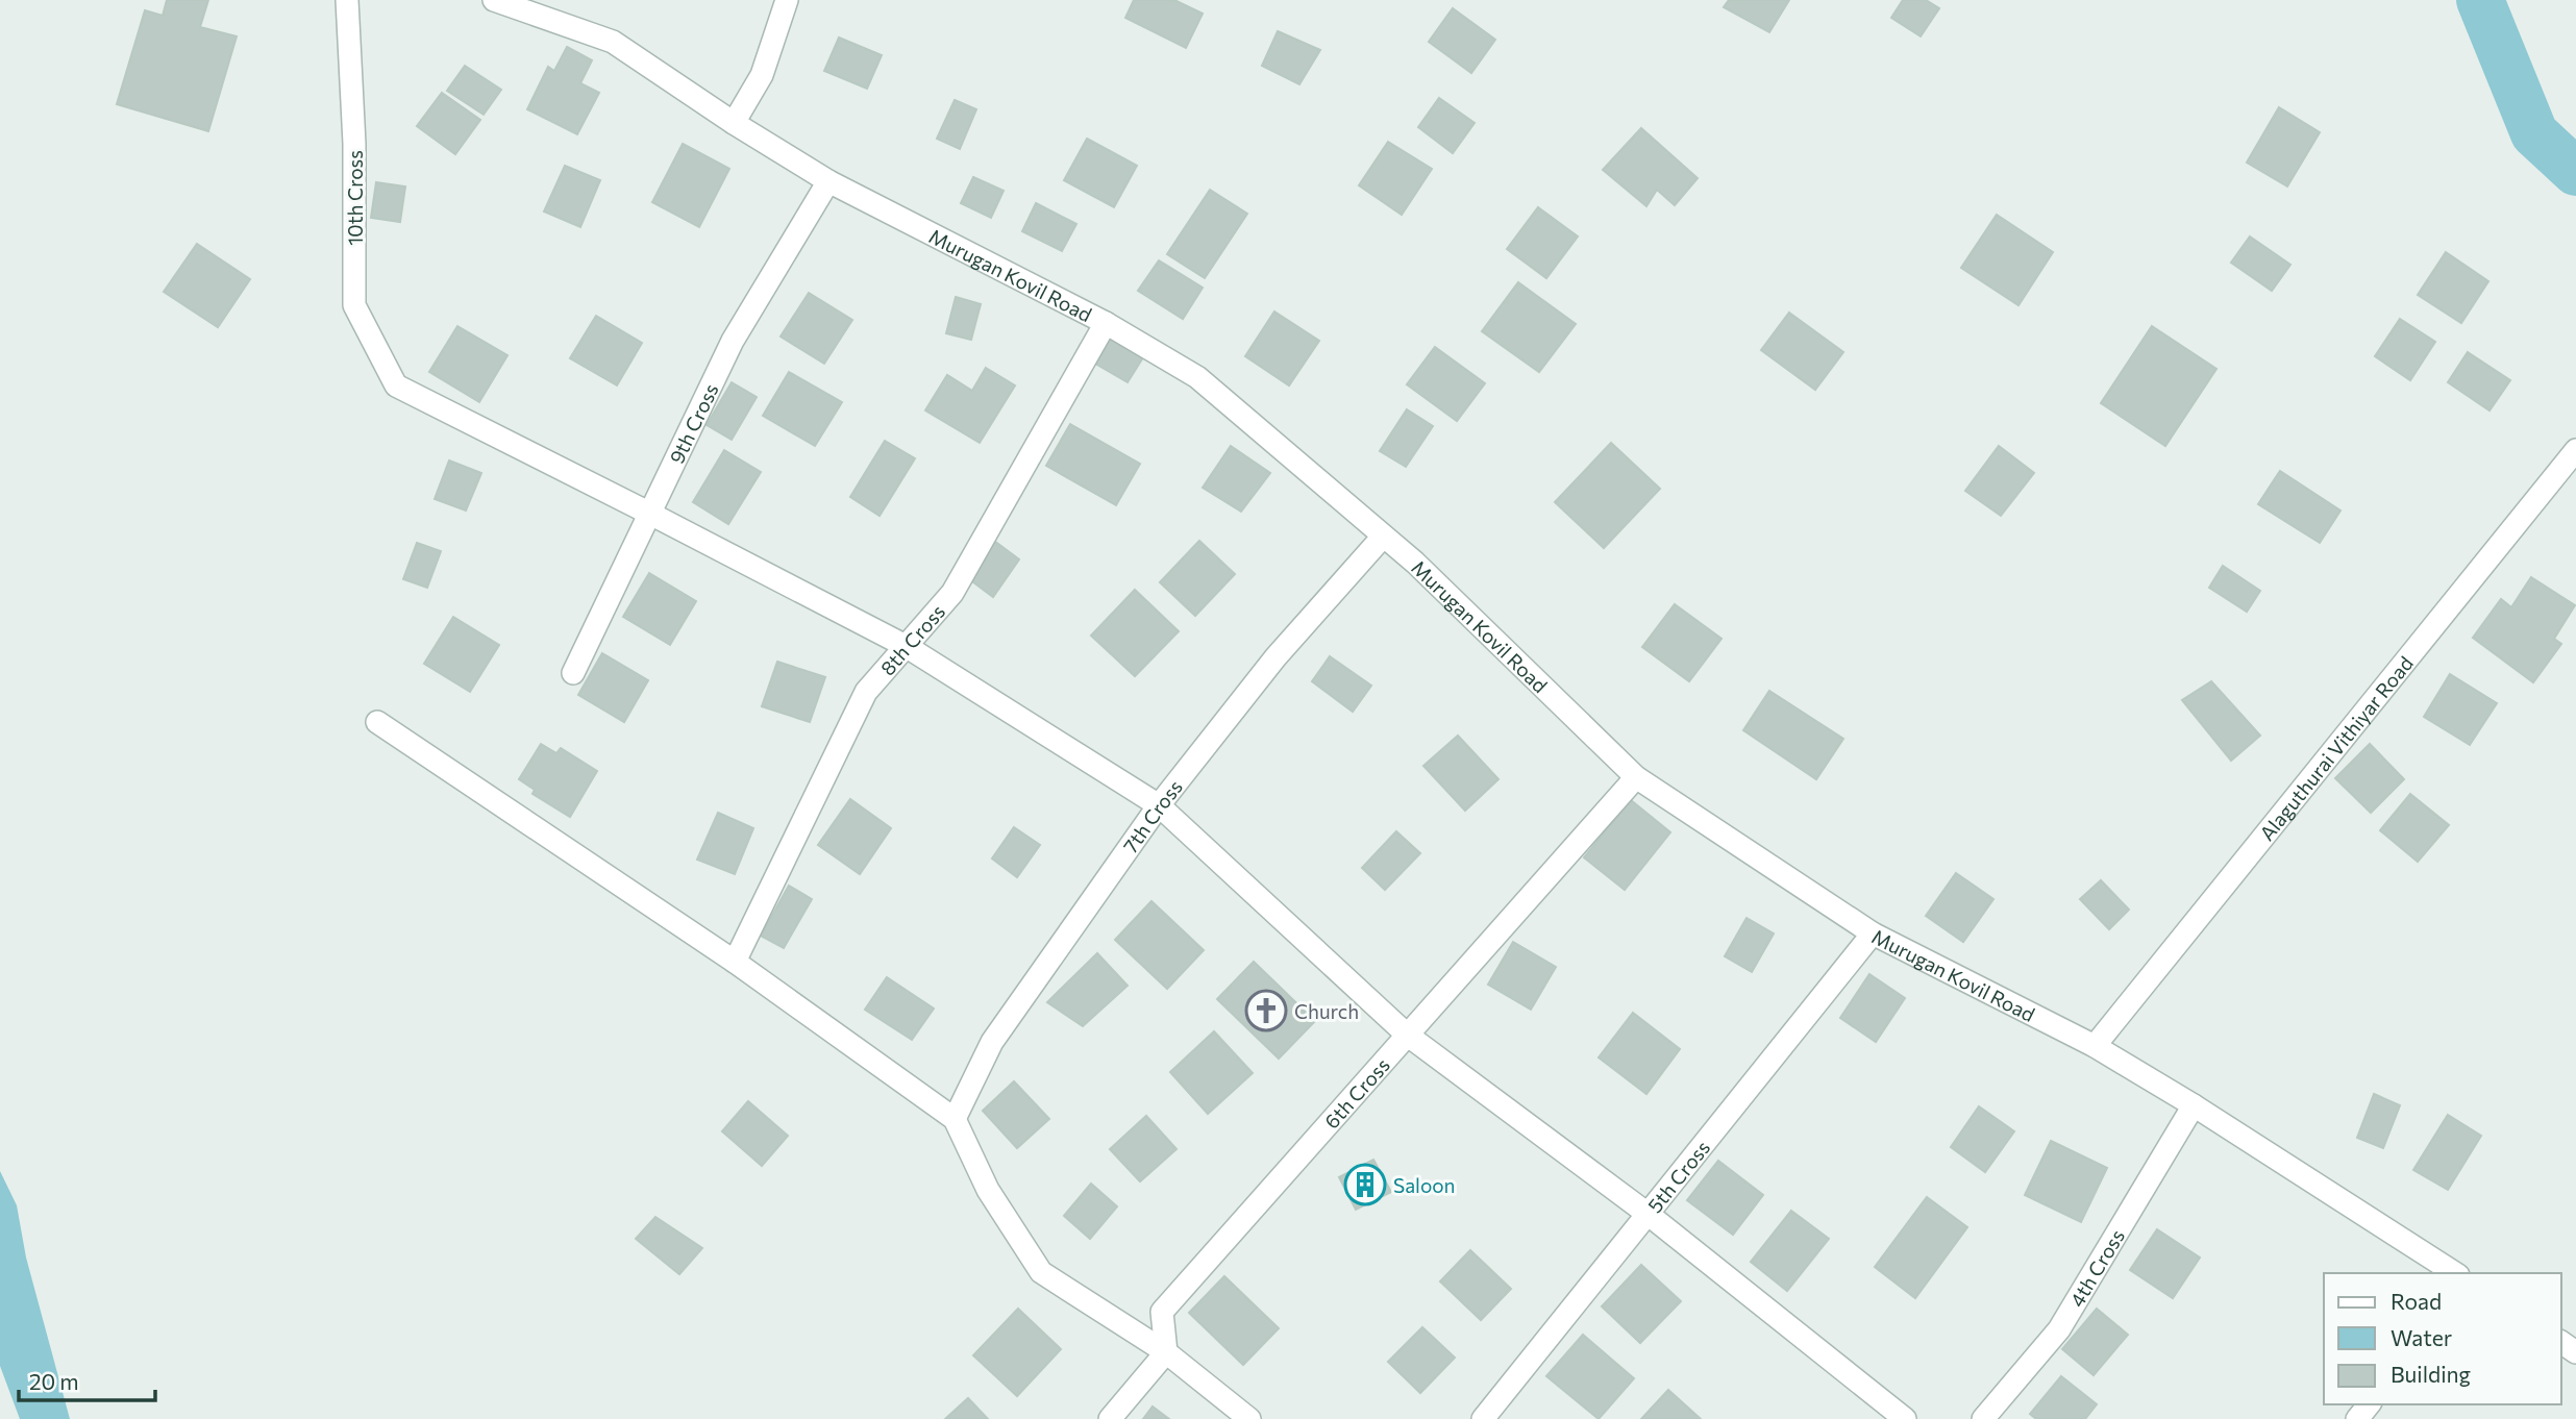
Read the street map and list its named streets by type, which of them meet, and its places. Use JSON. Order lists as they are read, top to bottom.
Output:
{
  "streets": {
    "street": [
      "10th Cross",
      "Murugan Kovil Road",
      "9th Cross",
      "8th Cross",
      "Alaguthurai Vithiyar Road",
      "7th Cross",
      "6th Cross",
      "5th Cross",
      "4th Cross"
    ]
  },
  "crossings": [
    ["10th Cross", "9th Cross"],
    ["Murugan Kovil Road", "9th Cross"],
    ["Murugan Kovil Road", "8th Cross"],
    ["Murugan Kovil Road", "Alaguthurai Vithiyar Road"],
    ["Murugan Kovil Road", "7th Cross"],
    ["Murugan Kovil Road", "6th Cross"],
    ["Murugan Kovil Road", "5th Cross"],
    ["Murugan Kovil Road", "4th Cross"]
  ],
  "places": {
    "church": ["Church"],
    "building": ["Saloon"]
  },
  "legend": ["Road", "Water", "Building"],
  "scale_bar": "20 m"
}
